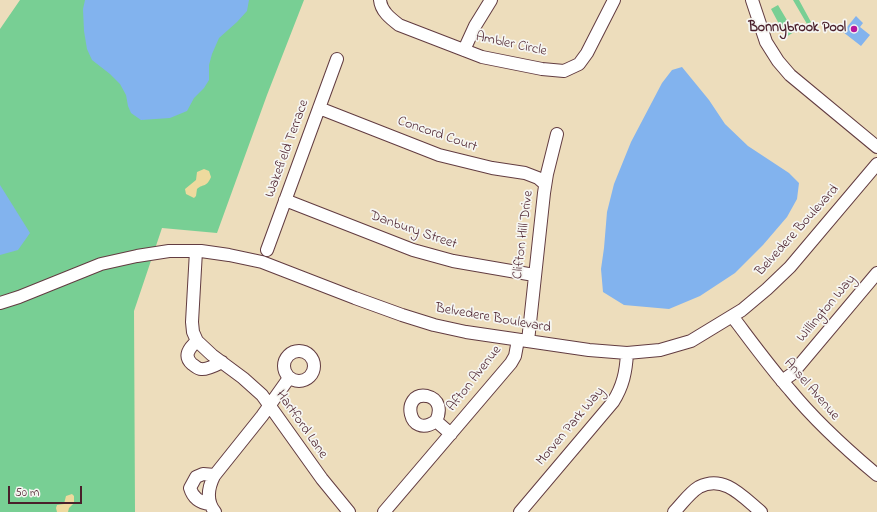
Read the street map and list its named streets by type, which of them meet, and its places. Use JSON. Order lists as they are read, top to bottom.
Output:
{
  "streets": {
    "street": [
      "Ambler Circle",
      "Concord Court",
      "Wakefield Terrace",
      "Danbury Street",
      "Belvedere Boulevard",
      "Clifton Hill Drive",
      "Willington Way",
      "Afton Avenue",
      "Ansel Avenue",
      "Hartford Lane",
      "Morven Park Way"
    ]
  },
  "crossings": [
    ["Concord Court", "Wakefield Terrace"],
    ["Concord Court", "Clifton Hill Drive"],
    ["Wakefield Terrace", "Danbury Street"],
    ["Danbury Street", "Clifton Hill Drive"],
    ["Belvedere Boulevard", "Clifton Hill Drive"],
    ["Belvedere Boulevard", "Afton Avenue"],
    ["Belvedere Boulevard", "Ansel Avenue"],
    ["Belvedere Boulevard", "Morven Park Way"],
    ["Clifton Hill Drive", "Afton Avenue"],
    ["Willington Way", "Ansel Avenue"]
  ],
  "places": ["Bonnybrook Pool"],
  "scale_bar": "50 m"
}
